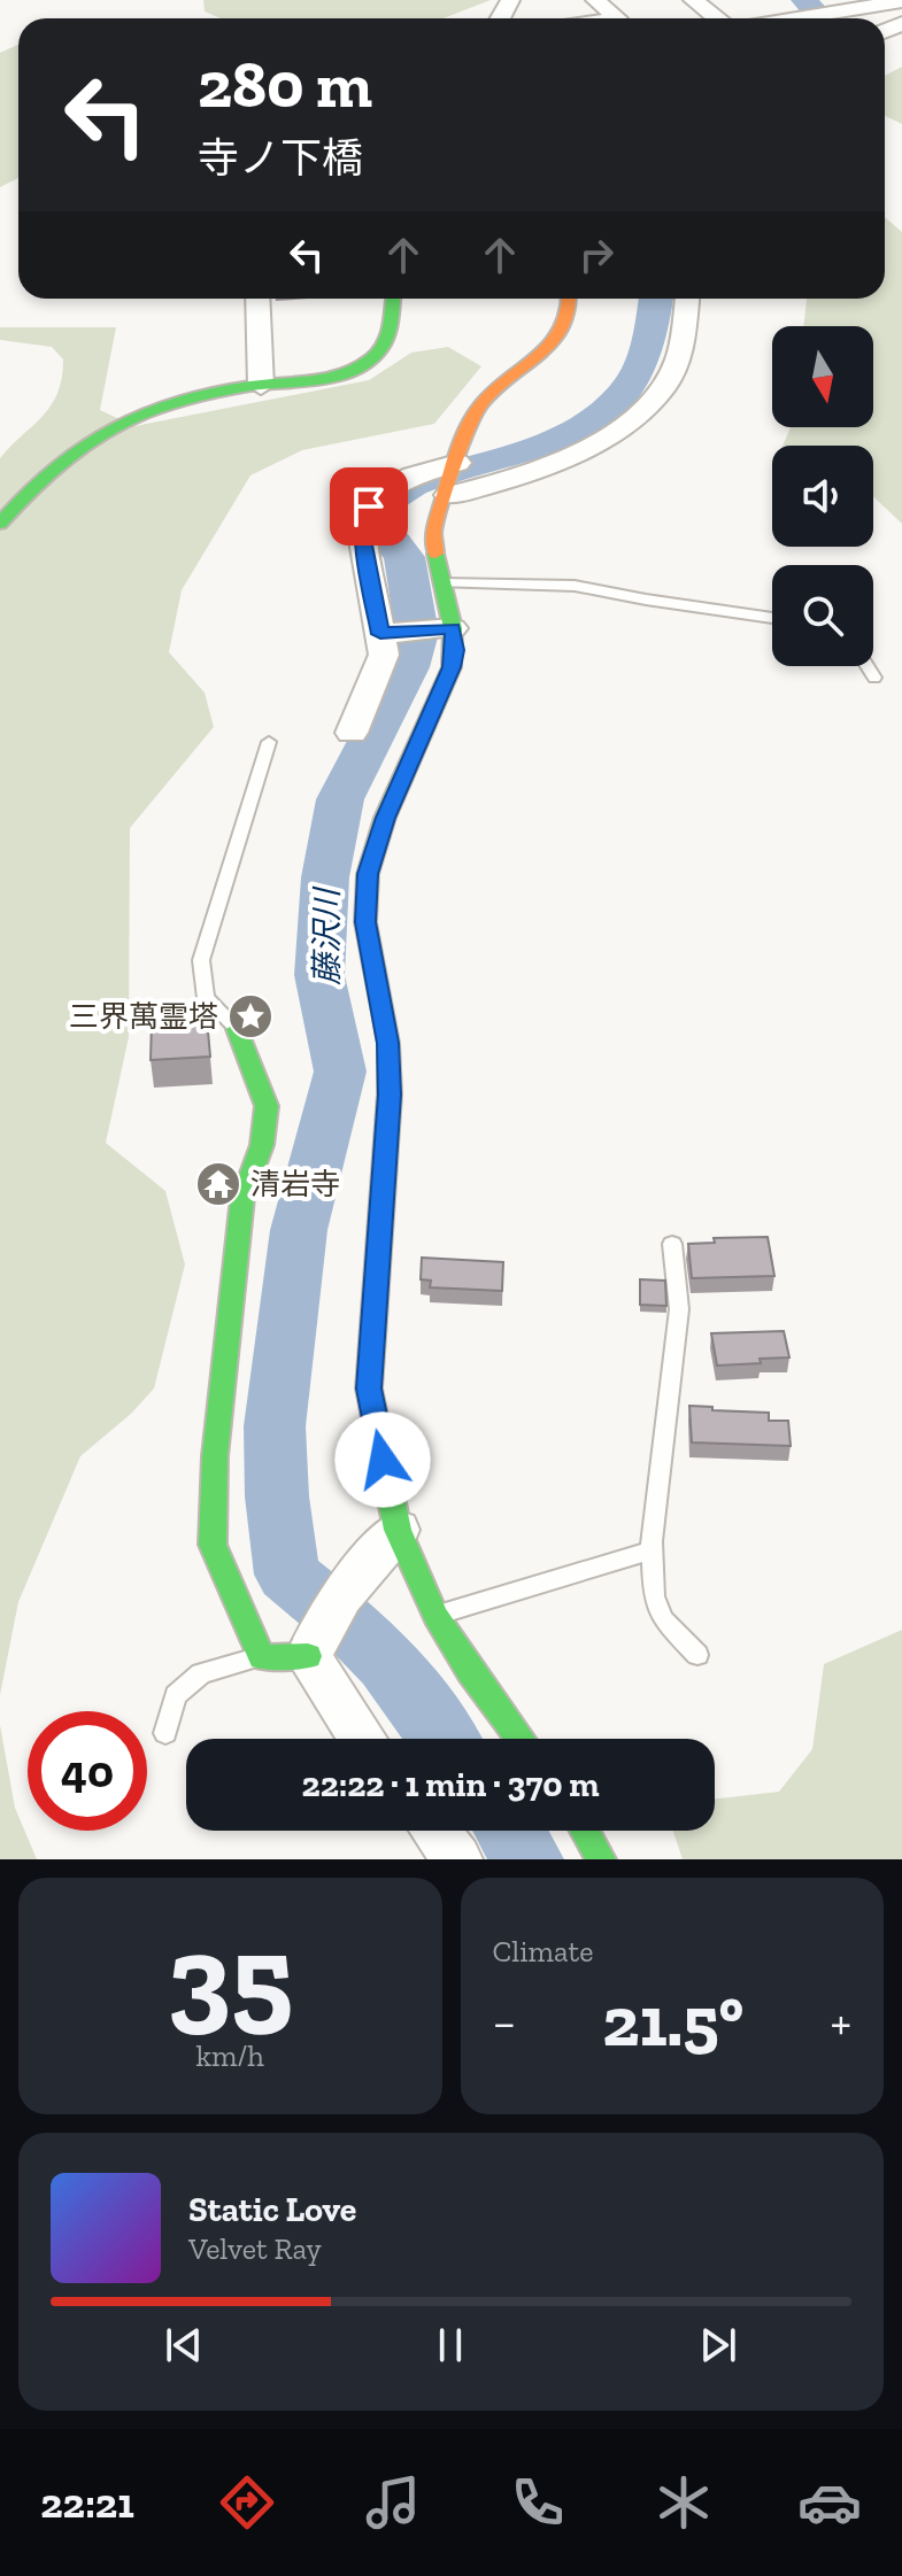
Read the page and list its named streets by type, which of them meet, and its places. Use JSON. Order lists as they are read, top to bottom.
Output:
{
  "water": ["藤沢川"],
  "places": {
    "place": ["三界萬霊塔"],
    "temple": ["清岩寺"]
  },
  "north": "bottom",
  "page": {
    "turn": ["280 m", "寺ノ下橋"],
    "limit": "40",
    "trip": "22:22 · 1 min · 370 m",
    "tile": [
      ["35", "km/h"],
      "Climate"
    ],
    "heat": ["−", "21.5°", "+"],
    "song": ["Static Love", "Velvet Ray"],
    "tabs": "22:21"
  }
}
